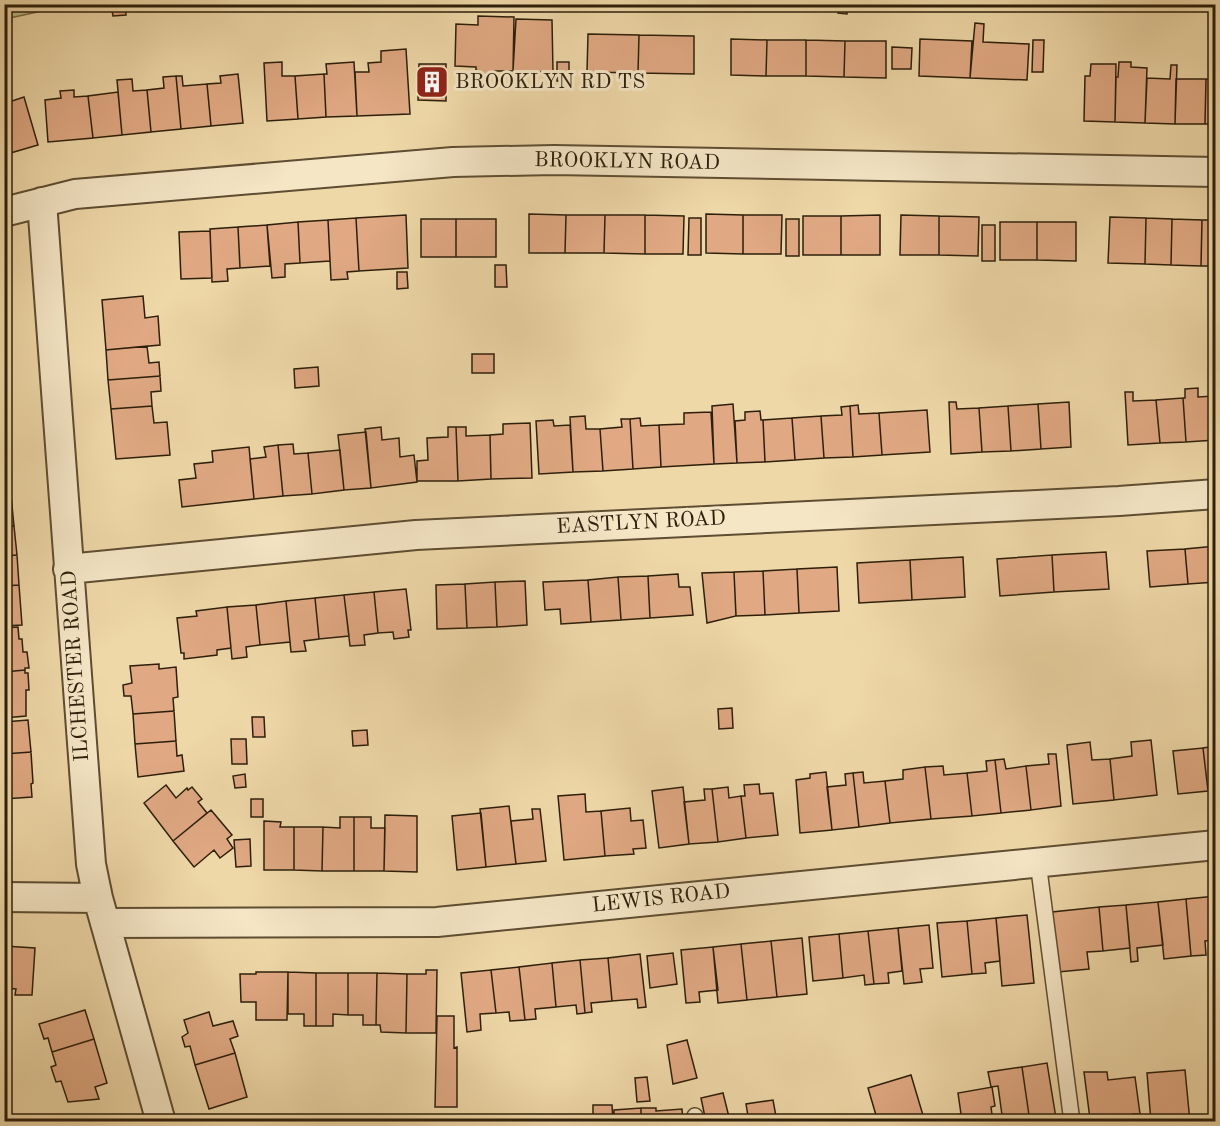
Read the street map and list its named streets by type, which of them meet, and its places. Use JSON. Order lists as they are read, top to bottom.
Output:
{
  "streets": {
    "street": [
      "BROOKLYN ROAD",
      "EASTLYN ROAD",
      "ILCHESTER ROAD",
      "LEWIS ROAD"
    ]
  },
  "crossings": [
    ["BROOKLYN ROAD", "ILCHESTER ROAD"],
    ["EASTLYN ROAD", "ILCHESTER ROAD"],
    ["ILCHESTER ROAD", "LEWIS ROAD"]
  ],
  "places": {
    "building": ["BROOKLYN RD TS"]
  }
}
